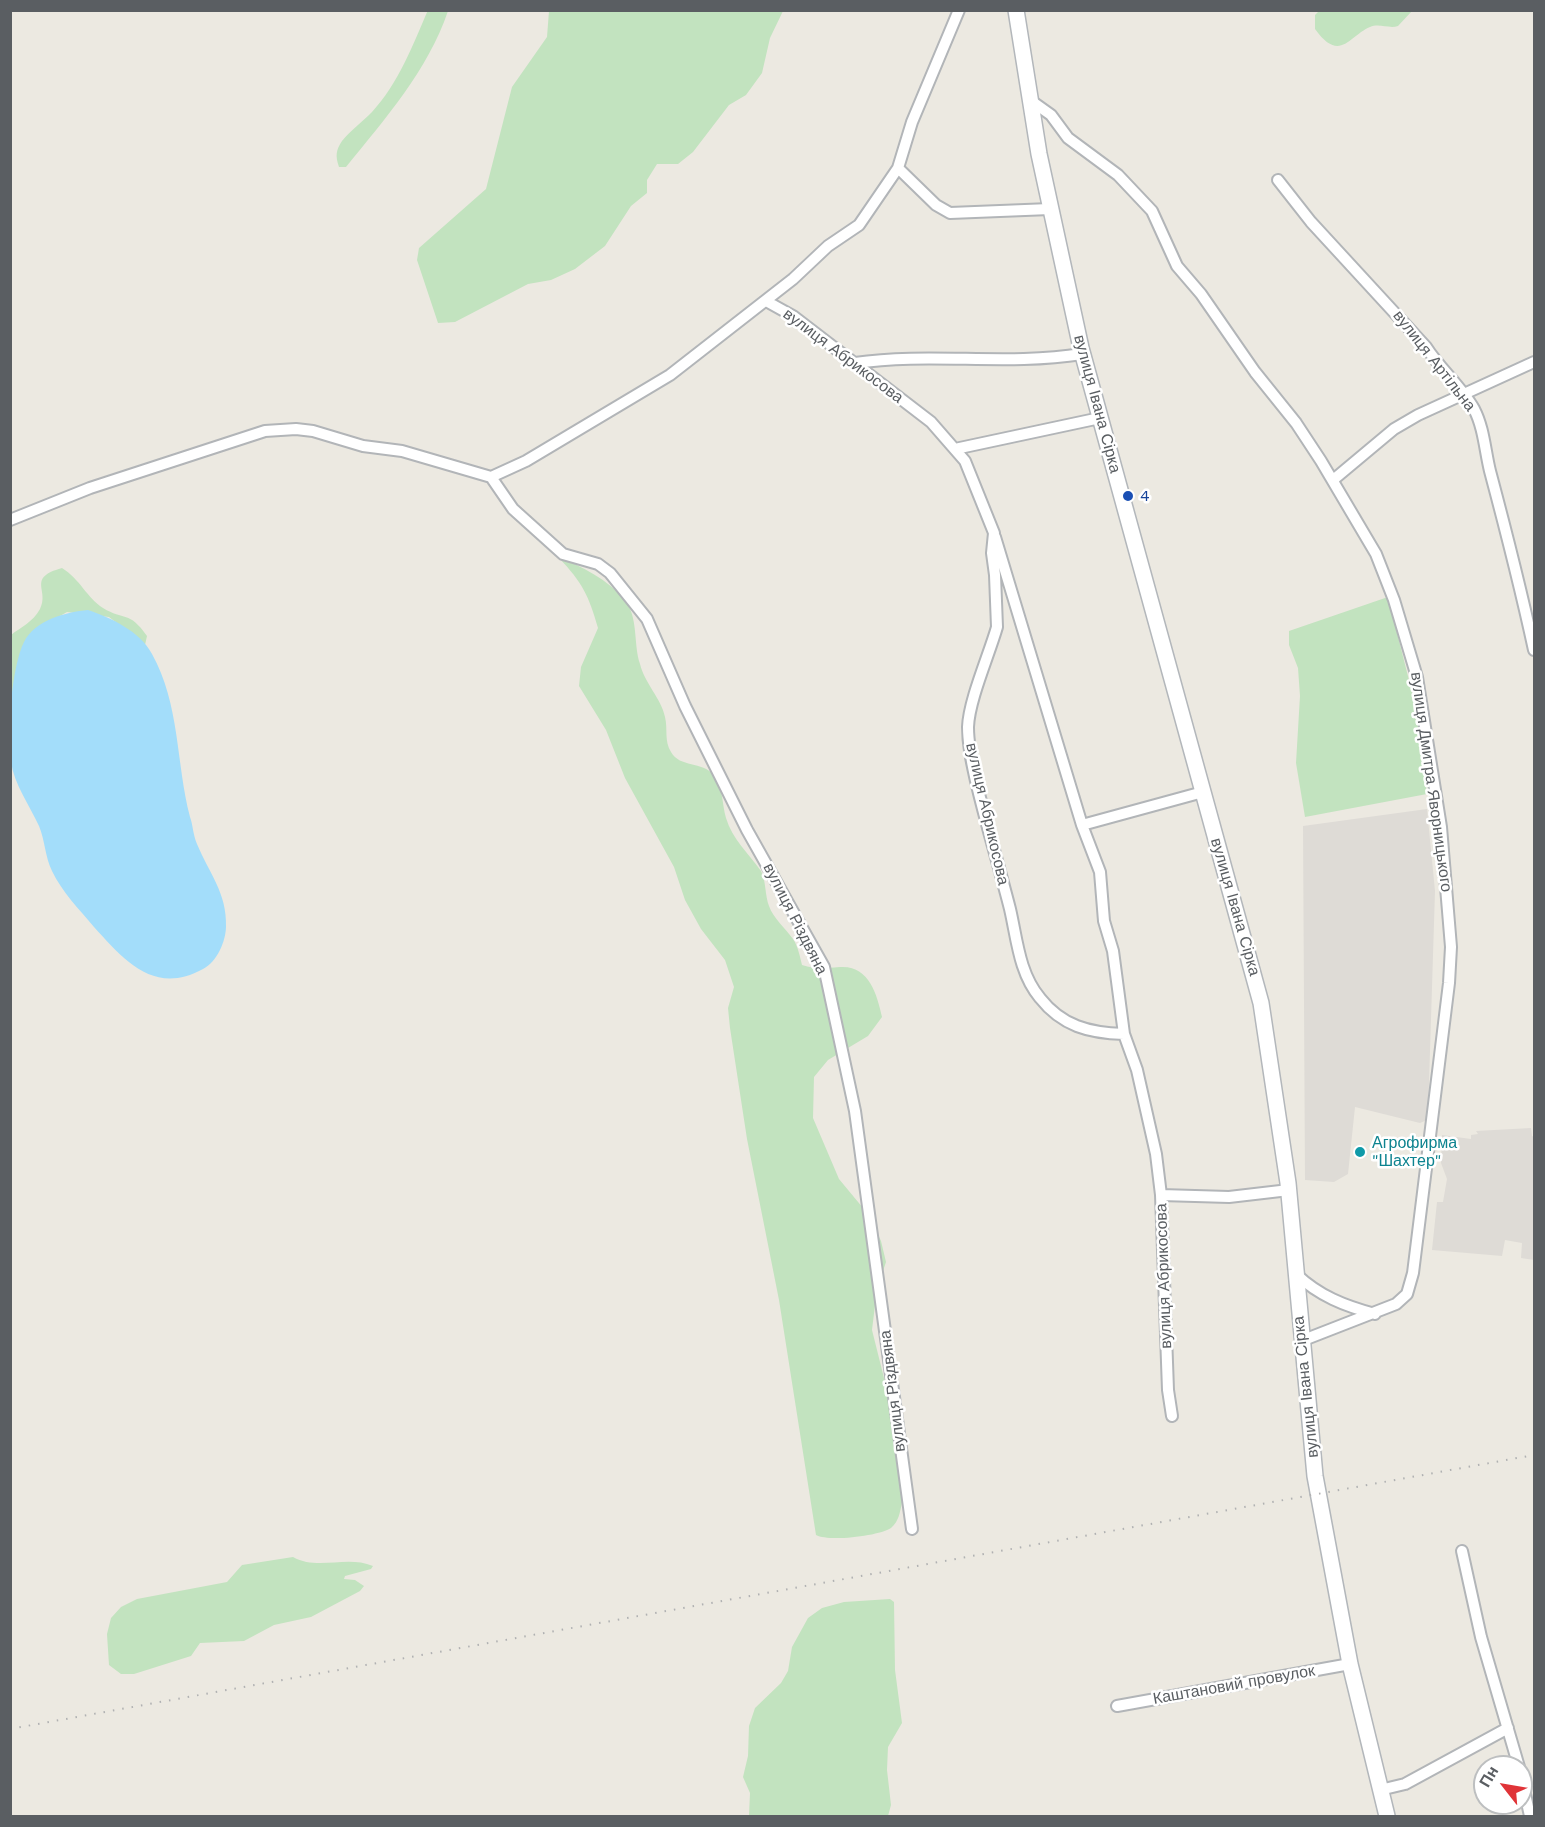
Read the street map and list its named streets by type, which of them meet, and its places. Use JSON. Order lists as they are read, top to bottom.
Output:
{
  "streets": {
    "street": [
      "вулиця Абрикосова",
      "вулиця Артільна",
      "вулиця Івана Сірка",
      "вулиця Дмитра Яворницького",
      "вулиця Різдвяна",
      "Каштановий провулок"
    ]
  },
  "crossings": [
    ["вулиця Івана Сірка", "вулиця Дмитра Яворницького"],
    ["вулиця Івана Сірка", "Каштановий провулок"]
  ],
  "places": ["4", "Агрофирма \"Шахтер\""],
  "north": "top left"
}
